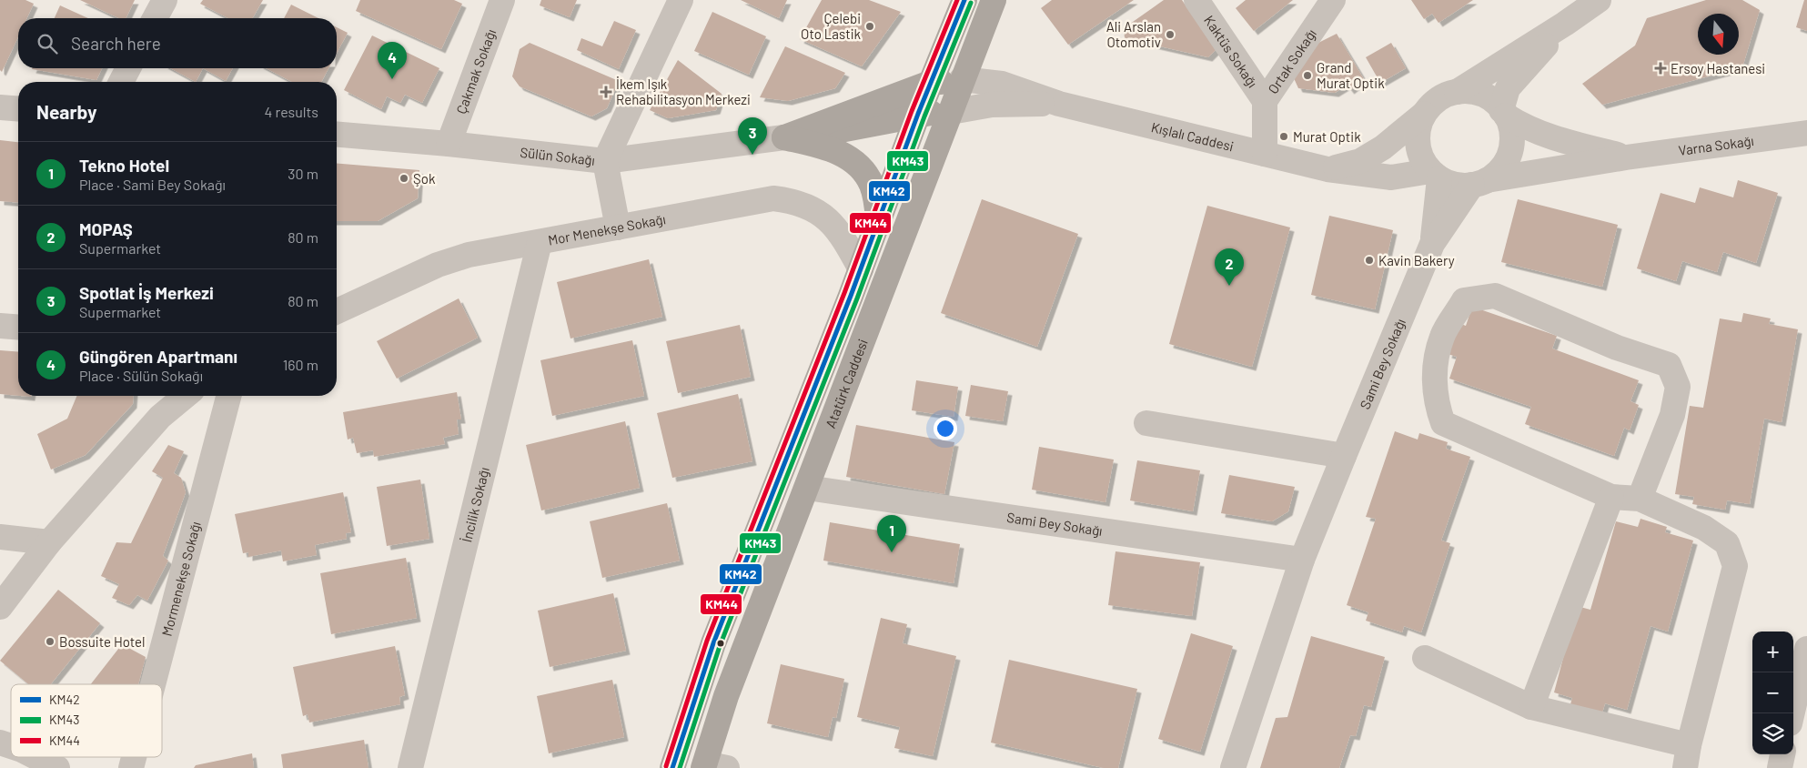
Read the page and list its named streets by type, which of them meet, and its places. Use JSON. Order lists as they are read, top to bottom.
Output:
{
  "streets": {
    "main road": ["Atatürk Caddesi"],
    "street": [
      "Kaktüs Sokağı",
      "Ortak Sokağı",
      "Çakmak Sokağı",
      "Kışlalı Caddesi",
      "Varna Sokağı",
      "Sülün Sokağı",
      "Mor Menekşe Sokağı",
      "Sami Bey Sokağı",
      "İncilik Sokağı",
      "Mormenekşe Sokağı"
    ]
  },
  "crossings": [
    ["Kaktüs Sokağı", "Ortak Sokağı"],
    ["Ortak Sokağı", "Kışlalı Caddesi"],
    ["Çakmak Sokağı", "Sülün Sokağı"],
    ["Kışlalı Caddesi", "Varna Sokağı"],
    ["Kışlalı Caddesi", "Atatürk Caddesi"],
    ["Mor Menekşe Sokağı", "Atatürk Caddesi"],
    ["Mor Menekşe Sokağı", "İncilik Sokağı"],
    ["Sami Bey Sokağı", "Atatürk Caddesi"]
  ],
  "places": {
    "other": [
      "Çelebi Oto Lastik",
      "Ali Arslan Otomotiv",
      "Grand Murat Optik",
      "Murat Optik",
      "Şok",
      "Kavin Bakery",
      "Bossuite Hotel"
    ],
    "health": ["Ersoy Hastanesi", "İkem Işık Rehabilitasyon Merkezi"]
  },
  "lines": ["transit line KM42", "transit line KM44", "transit line KM43"],
  "legend": ["KM42", "KM43", "KM44"],
  "north": "bottom",
  "page": {
    "search": "Search here",
    "pins": [
      "4",
      "3",
      "2",
      "1"
    ],
    "heading": ["Nearby", "4 results"],
    "list": [
      {
        "mark": "1",
        "name": "Tekno Hotel",
        "note": "Place · Sami Bey Sokağı",
        "value": "30 m"
      },
      {
        "mark": "2",
        "name": "MOPAŞ",
        "note": "Supermarket",
        "value": "80 m"
      },
      {
        "mark": "3",
        "name": "Spotlat İş Merkezi",
        "note": "Supermarket",
        "value": "80 m"
      },
      {
        "mark": "4",
        "name": "Güngören Apartmanı",
        "note": "Place · Sülün Sokağı",
        "value": "160 m"
      }
    ],
    "map_buttons": ["+", "−"]
  }
}
